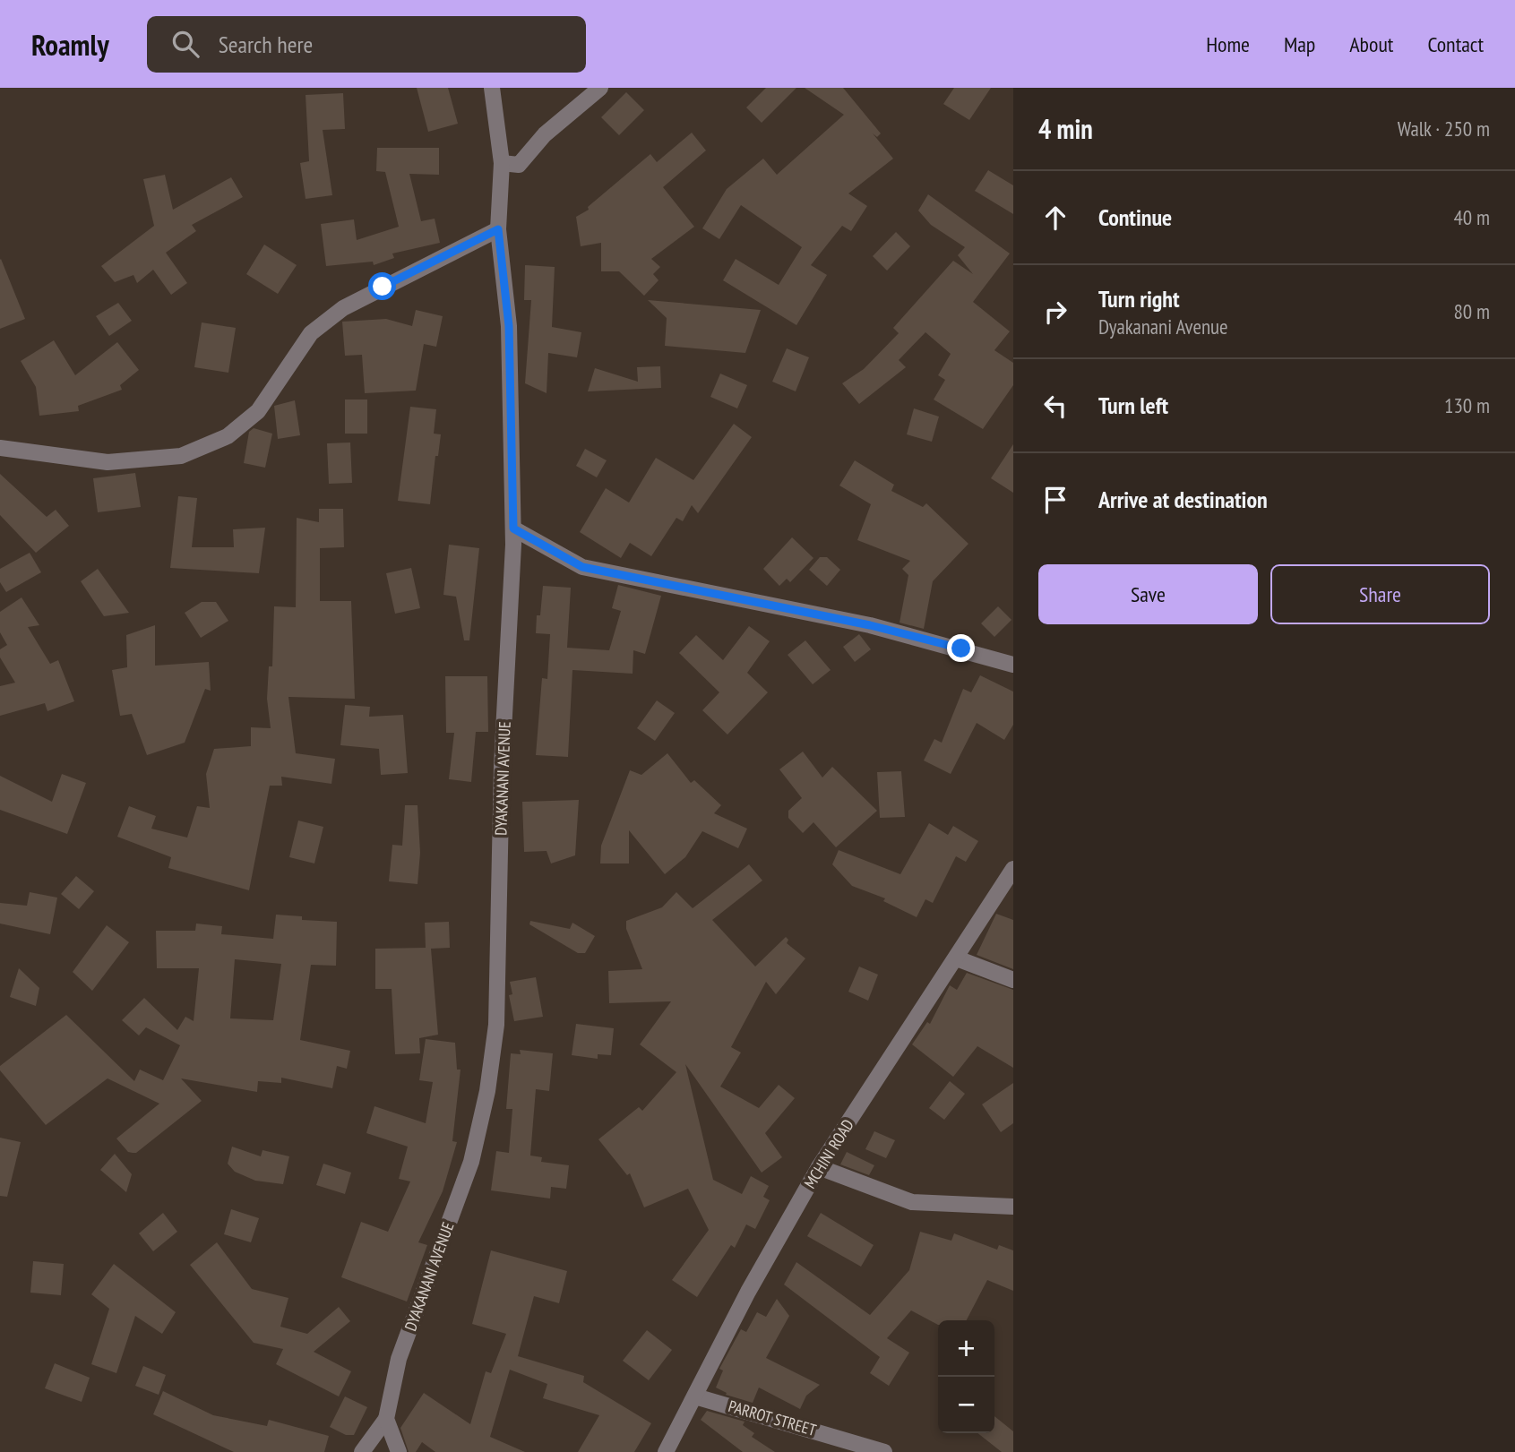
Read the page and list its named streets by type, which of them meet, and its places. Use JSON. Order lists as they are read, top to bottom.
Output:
{
  "streets": {
    "street": ["DYAKANANI AVENUE", "MCHINI ROAD", "PARROT STREET"]
  },
  "crossings": [
    ["MCHINI ROAD", "PARROT STREET"]
  ],
  "page": {
    "header": "Roamly",
    "search": "Search here",
    "nav": [
      "Home",
      "Map",
      "About",
      "Contact"
    ],
    "heading": ["4 min", "Walk · 250 m"],
    "list": [
      ["Continue", "40 m"],
      ["Turn right", "Dyakanani Avenue", "80 m"],
      ["Turn left", "130 m"],
      "Arrive at destination"
    ],
    "buttons": ["Save", "Share"],
    "map_buttons": ["+", "−"]
  }
}
